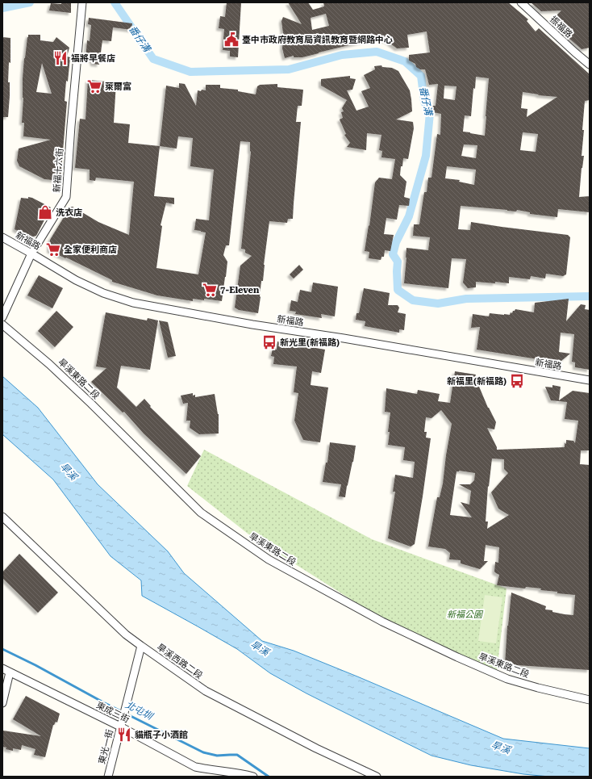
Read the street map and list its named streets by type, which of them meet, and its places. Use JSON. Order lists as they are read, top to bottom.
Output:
{
  "streets": {
    "street": [
      "振福路",
      "新福十六街",
      "新福路",
      "旱溪東路二段",
      "旱溪西路二段",
      "東成三街",
      "東光一街"
    ]
  },
  "crossings": [
    ["新福十六街", "新福路"],
    ["旱溪西路二段", "東光一街"],
    ["東成三街", "東光一街"]
  ],
  "water": ["番仔溝", "旱溪", "北屯圳"],
  "parks": ["新福公園"],
  "places": {
    "public building": ["臺中市政府教育局資訊教育暨網路中心"],
    "restaurant": ["福將早餐店", "貓瓶子小酒館"],
    "supermarket": ["萊爾富", "全家便利商店", "7-Eleven"],
    "shop": ["洗衣店"],
    "bus stop": ["新光里(新福路)", "新福里(新福路)"]
  }
}
